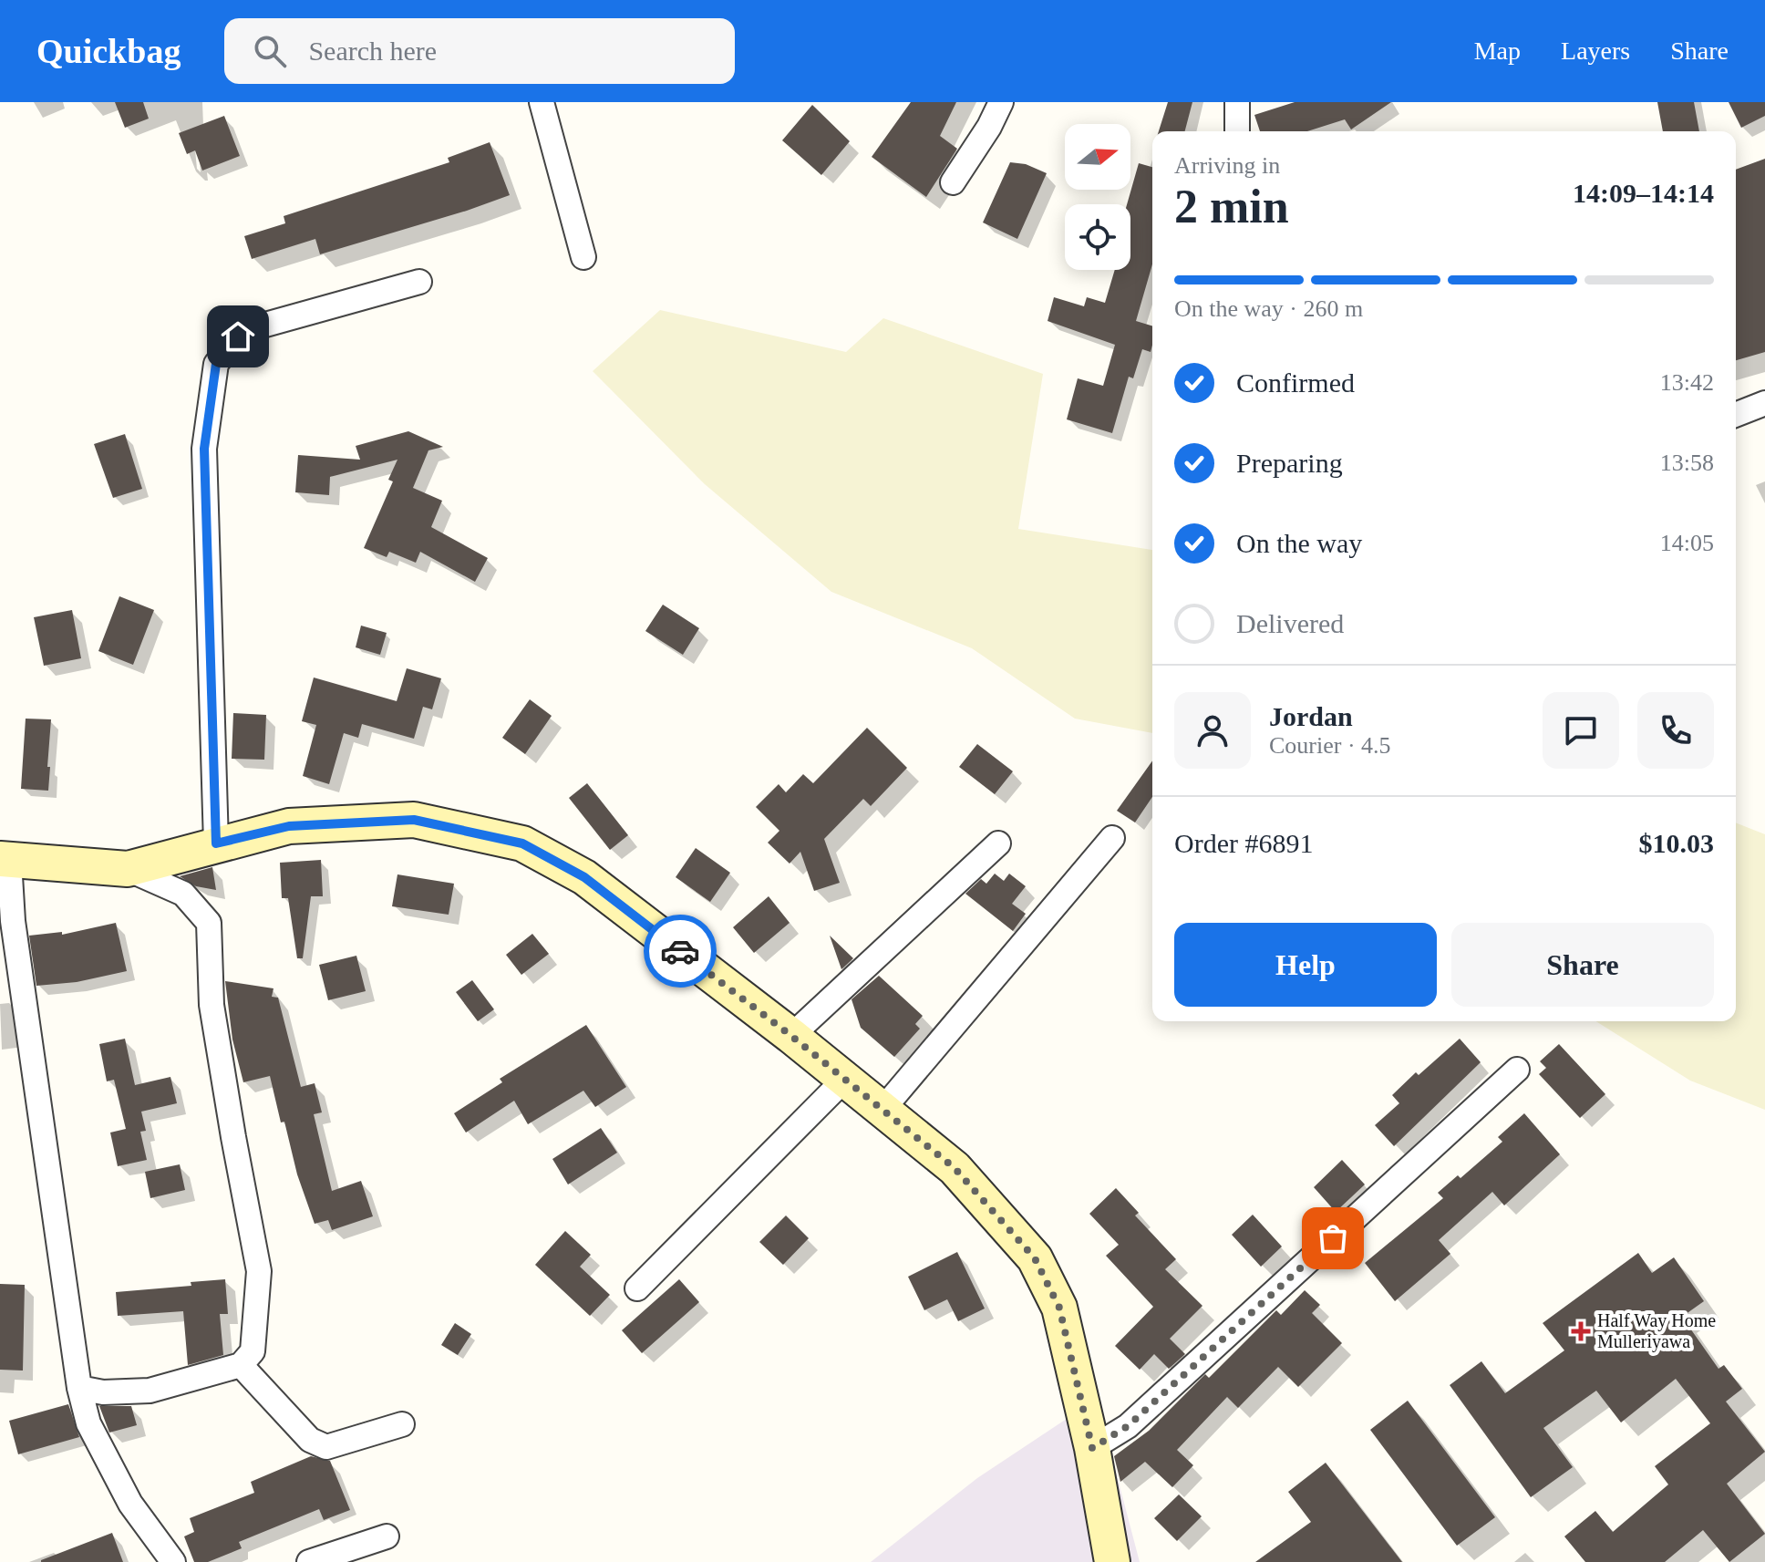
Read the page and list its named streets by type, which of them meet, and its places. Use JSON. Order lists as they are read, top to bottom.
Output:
{
  "places": {
    "health": ["Half Way Home Mulleriyawa"]
  },
  "north": "right",
  "page": {
    "header": "Quickbag",
    "search": "Search here",
    "nav": ["Map", "Layers", "Share"],
    "heading": ["2 min", "Arriving in", "14:09–14:14"],
    "panel": [
      "Jordan",
      "Courier · 4.5",
      "Order #6891",
      "$10.03"
    ],
    "bar": "On the way · 260 m",
    "list": [
      ["Confirmed", "13:42"],
      ["Preparing", "13:58"],
      ["On the way", "14:05"],
      "Delivered"
    ],
    "buttons": ["Help", "Share"]
  }
}
